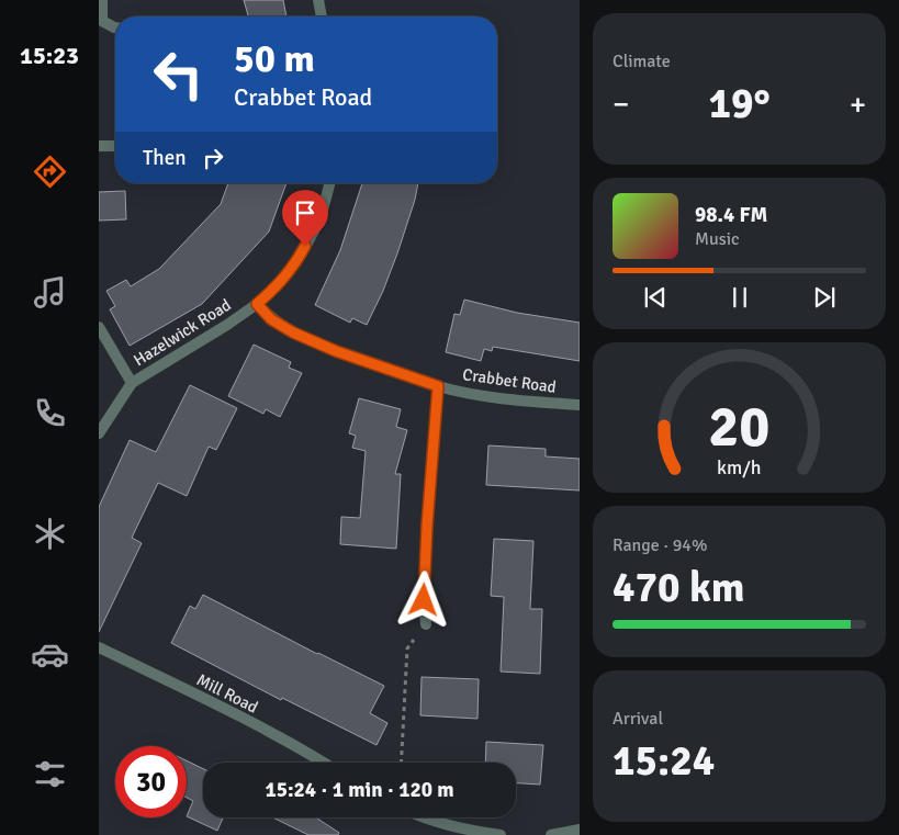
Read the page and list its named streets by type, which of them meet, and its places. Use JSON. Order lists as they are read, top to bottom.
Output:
{
  "streets": {
    "street": ["Hazelwick Road", "Crabbet Road", "Mill Road"]
  },
  "crossings": [
    ["Hazelwick Road", "Crabbet Road"]
  ],
  "page": {
    "tabs": "15:23",
    "tile": [
      "Climate",
      ["Range · 94%", "470 km"],
      ["Arrival", "15:24"]
    ],
    "turn": ["50 m", "Crabbet Road"],
    "heat": ["−", "19°", "+"],
    "then": "Then",
    "song": ["98.4 FM", "Music"],
    "limit": "30",
    "trip": "15:24 · 1 min · 120 m",
    "gauge": ["20", "km/h"]
  }
}
